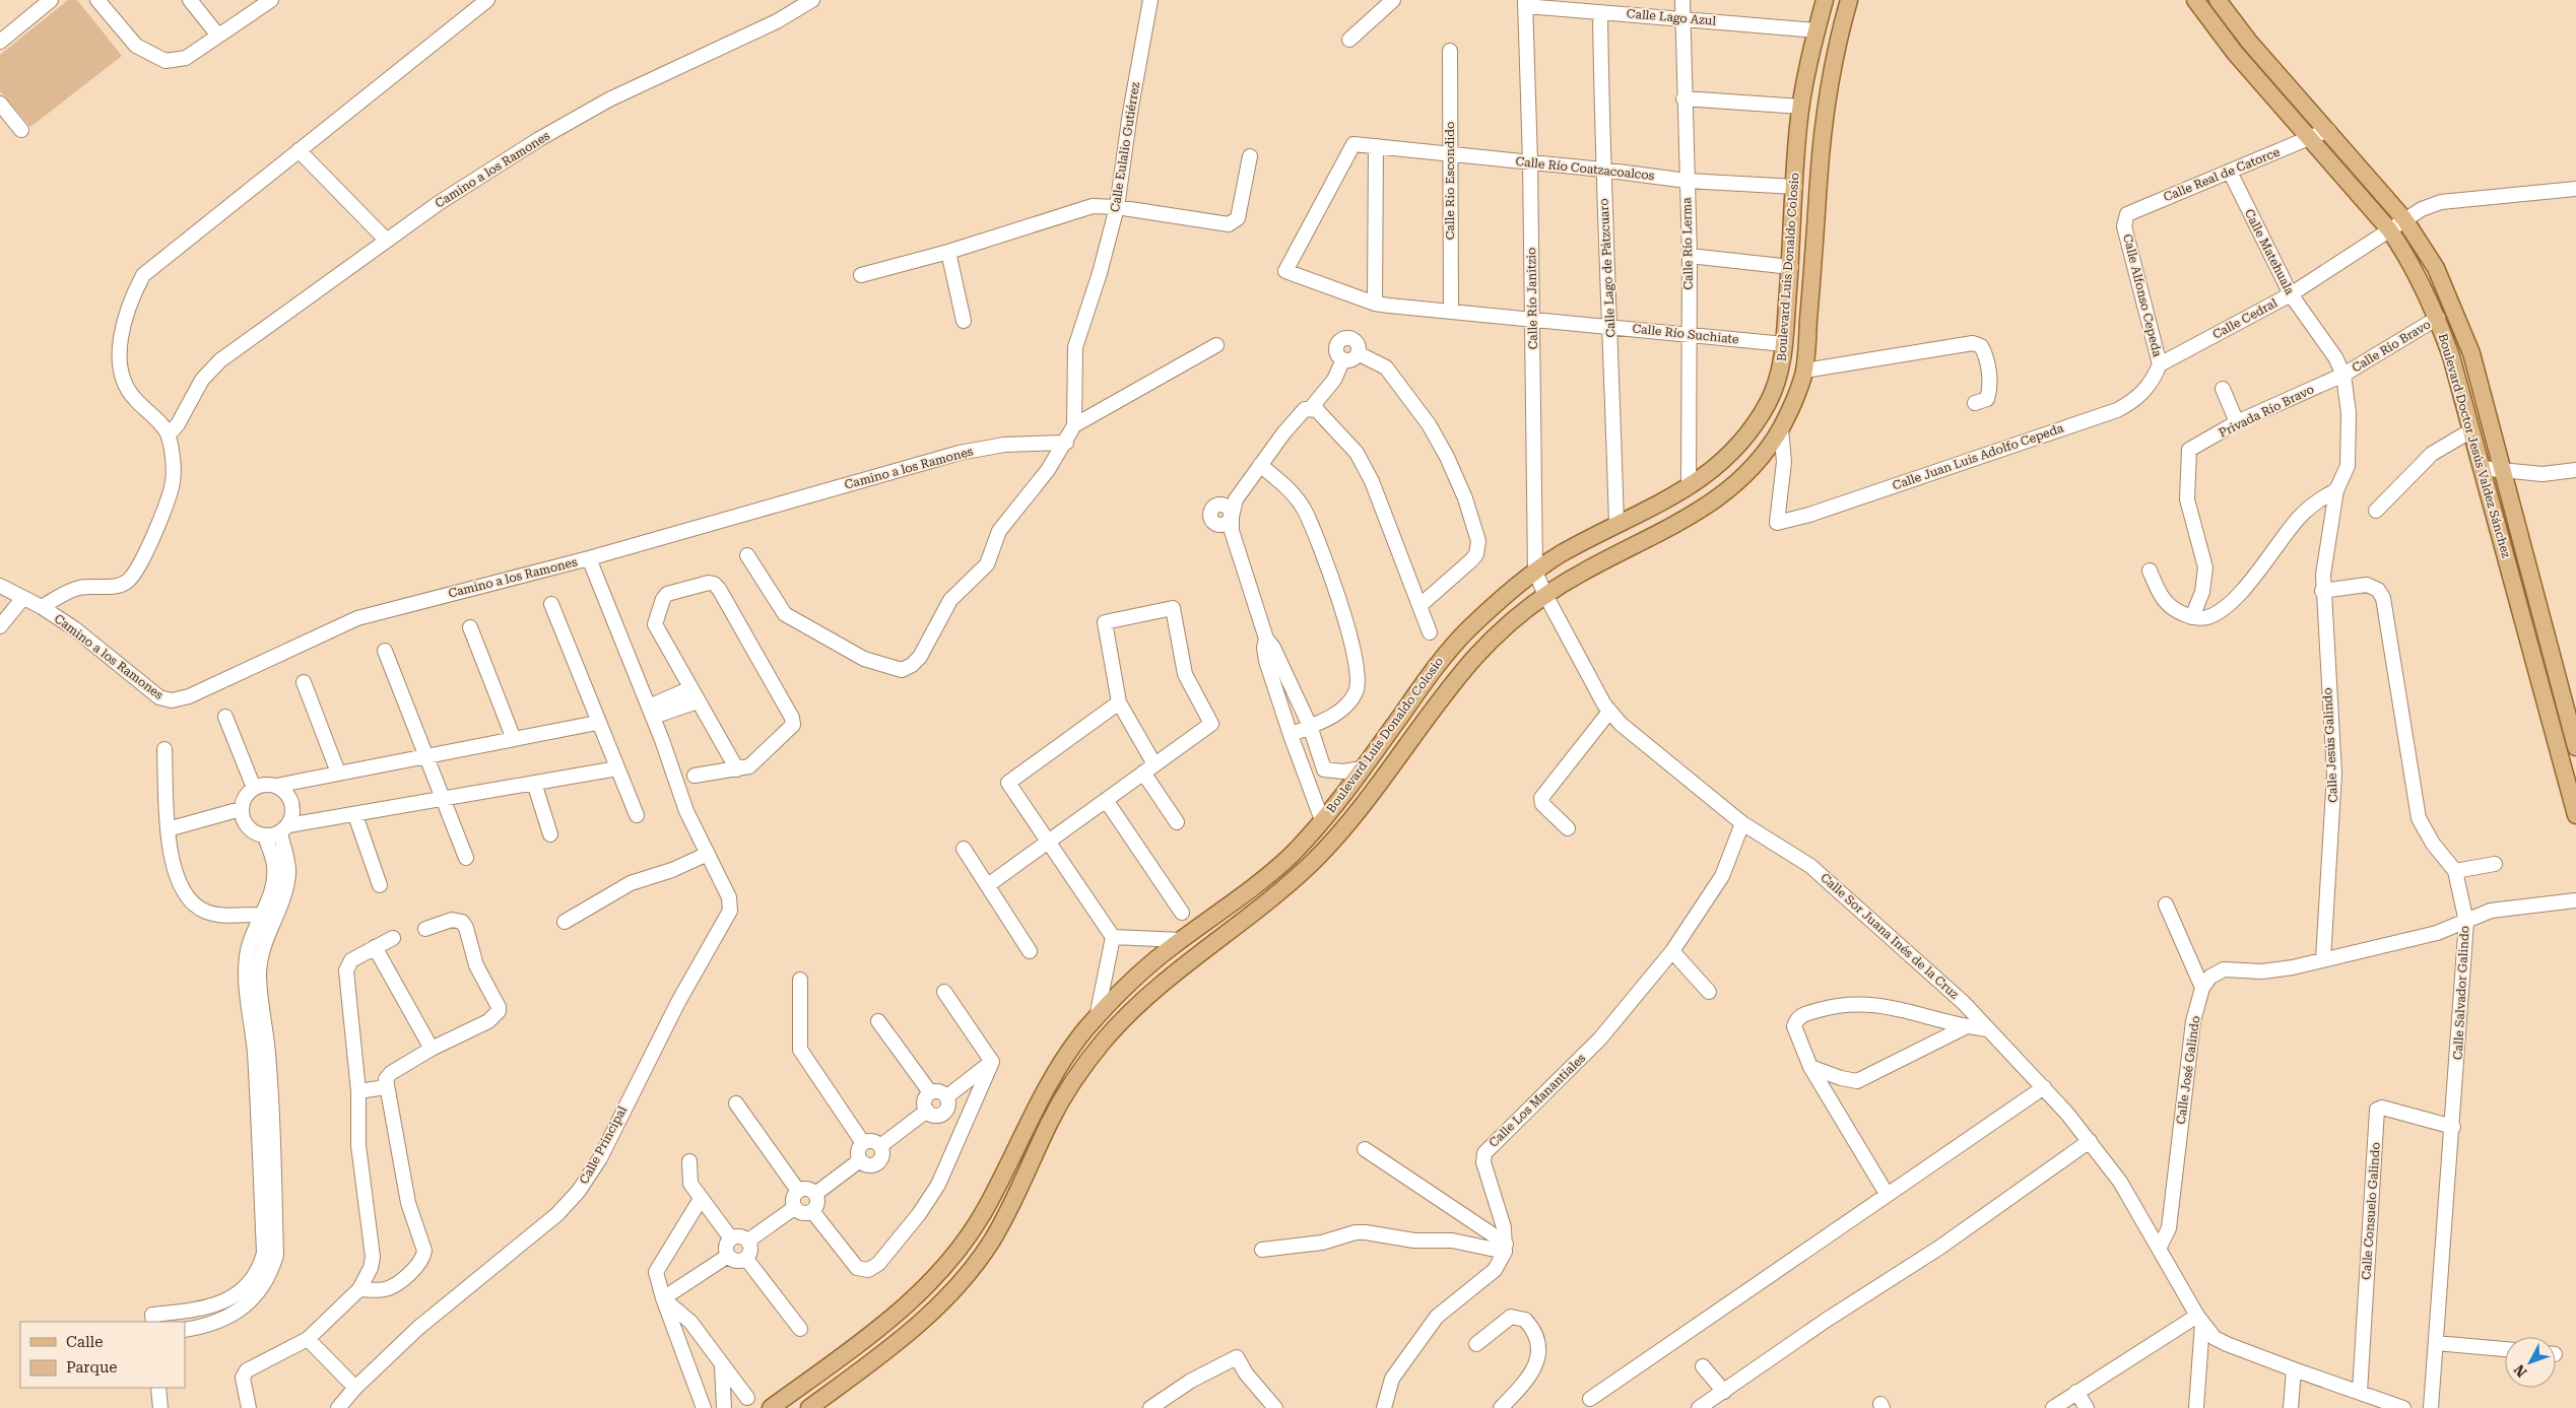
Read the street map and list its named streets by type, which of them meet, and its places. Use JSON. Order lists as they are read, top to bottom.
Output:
{
  "streets": {
    "main road": ["Boulevard Luis Donaldo Colosio", "Boulevard Doctor Jesús Valdez Sánchez"],
    "street": [
      "Calle Lago Azul",
      "Calle Eulalio Gutiérrez",
      "Calle Río Coatzacoalcos",
      "Camino a los Ramones",
      "Calle Real de Catorce",
      "Calle Río Escondido",
      "Calle Río Lerma",
      "Calle Matehuala",
      "Calle Lago de Pátzcuaro",
      "Calle Alfonso Cepeda",
      "Calle Río Janitzio",
      "Calle Cedral",
      "Calle Río Suchiate",
      "Calle Río Bravo",
      "Privada Río Bravo",
      "Calle Juan Luis Adolfo Cepeda",
      "Calle Jesús Galindo",
      "Calle Sor Juana Inés de la Cruz",
      "Calle Salvador Galindo",
      "Calle José Galindo",
      "Calle Los Manantiales",
      "Calle Principal",
      "Calle Consuelo Galindo"
    ]
  },
  "crossings": [
    ["Calle Lago Azul", "Calle Río Lerma"],
    ["Calle Lago Azul", "Boulevard Luis Donaldo Colosio"],
    ["Calle Lago Azul", "Calle Lago de Pátzcuaro"],
    ["Calle Lago Azul", "Calle Río Janitzio"],
    ["Calle Río Coatzacoalcos", "Calle Río Escondido"],
    ["Calle Río Coatzacoalcos", "Calle Río Lerma"],
    ["Calle Río Coatzacoalcos", "Boulevard Luis Donaldo Colosio"],
    ["Calle Río Coatzacoalcos", "Calle Lago de Pátzcuaro"],
    ["Calle Río Coatzacoalcos", "Calle Río Janitzio"],
    ["Calle Río Coatzacoalcos", "Calle Río Suchiate"],
    ["Camino a los Ramones", "Calle Principal"],
    ["Calle Real de Catorce", "Calle Matehuala"],
    ["Calle Real de Catorce", "Calle Alfonso Cepeda"],
    ["Calle Real de Catorce", "Boulevard Doctor Jesús Valdez Sánchez"],
    ["Calle Río Escondido", "Calle Río Suchiate"],
    ["Calle Río Lerma", "Boulevard Luis Donaldo Colosio"],
    ["Calle Río Lerma", "Calle Río Suchiate"],
    ["Calle Matehuala", "Calle Cedral"],
    ["Calle Matehuala", "Calle Río Bravo"],
    ["Calle Matehuala", "Privada Río Bravo"],
    ["Calle Matehuala", "Calle Jesús Galindo"],
    ["Calle Matehuala", "Calle Salvador Galindo"],
    ["Boulevard Luis Donaldo Colosio", "Calle Lago de Pátzcuaro"],
    ["Boulevard Luis Donaldo Colosio", "Calle Río Janitzio"],
    ["Boulevard Luis Donaldo Colosio", "Calle Río Suchiate"],
    ["Boulevard Luis Donaldo Colosio", "Calle Juan Luis Adolfo Cepeda"],
    ["Boulevard Luis Donaldo Colosio", "Calle Sor Juana Inés de la Cruz"],
    ["Calle Lago de Pátzcuaro", "Calle Río Suchiate"],
    ["Calle Alfonso Cepeda", "Calle Cedral"],
    ["Calle Alfonso Cepeda", "Calle Juan Luis Adolfo Cepeda"],
    ["Calle Río Janitzio", "Calle Río Suchiate"],
    ["Calle Río Janitzio", "Calle Sor Juana Inés de la Cruz"],
    ["Calle Cedral", "Boulevard Doctor Jesús Valdez Sánchez"],
    ["Calle Cedral", "Calle Juan Luis Adolfo Cepeda"],
    ["Calle Río Bravo", "Privada Río Bravo"],
    ["Calle Río Bravo", "Boulevard Doctor Jesús Valdez Sánchez"],
    ["Calle Jesús Galindo", "Calle Salvador Galindo"],
    ["Calle Sor Juana Inés de la Cruz", "Calle José Galindo"],
    ["Calle Sor Juana Inés de la Cruz", "Calle Los Manantiales"],
    ["Calle Salvador Galindo", "Calle Consuelo Galindo"]
  ],
  "legend": ["Calle", "Parque"],
  "north": "bottom left"
}
